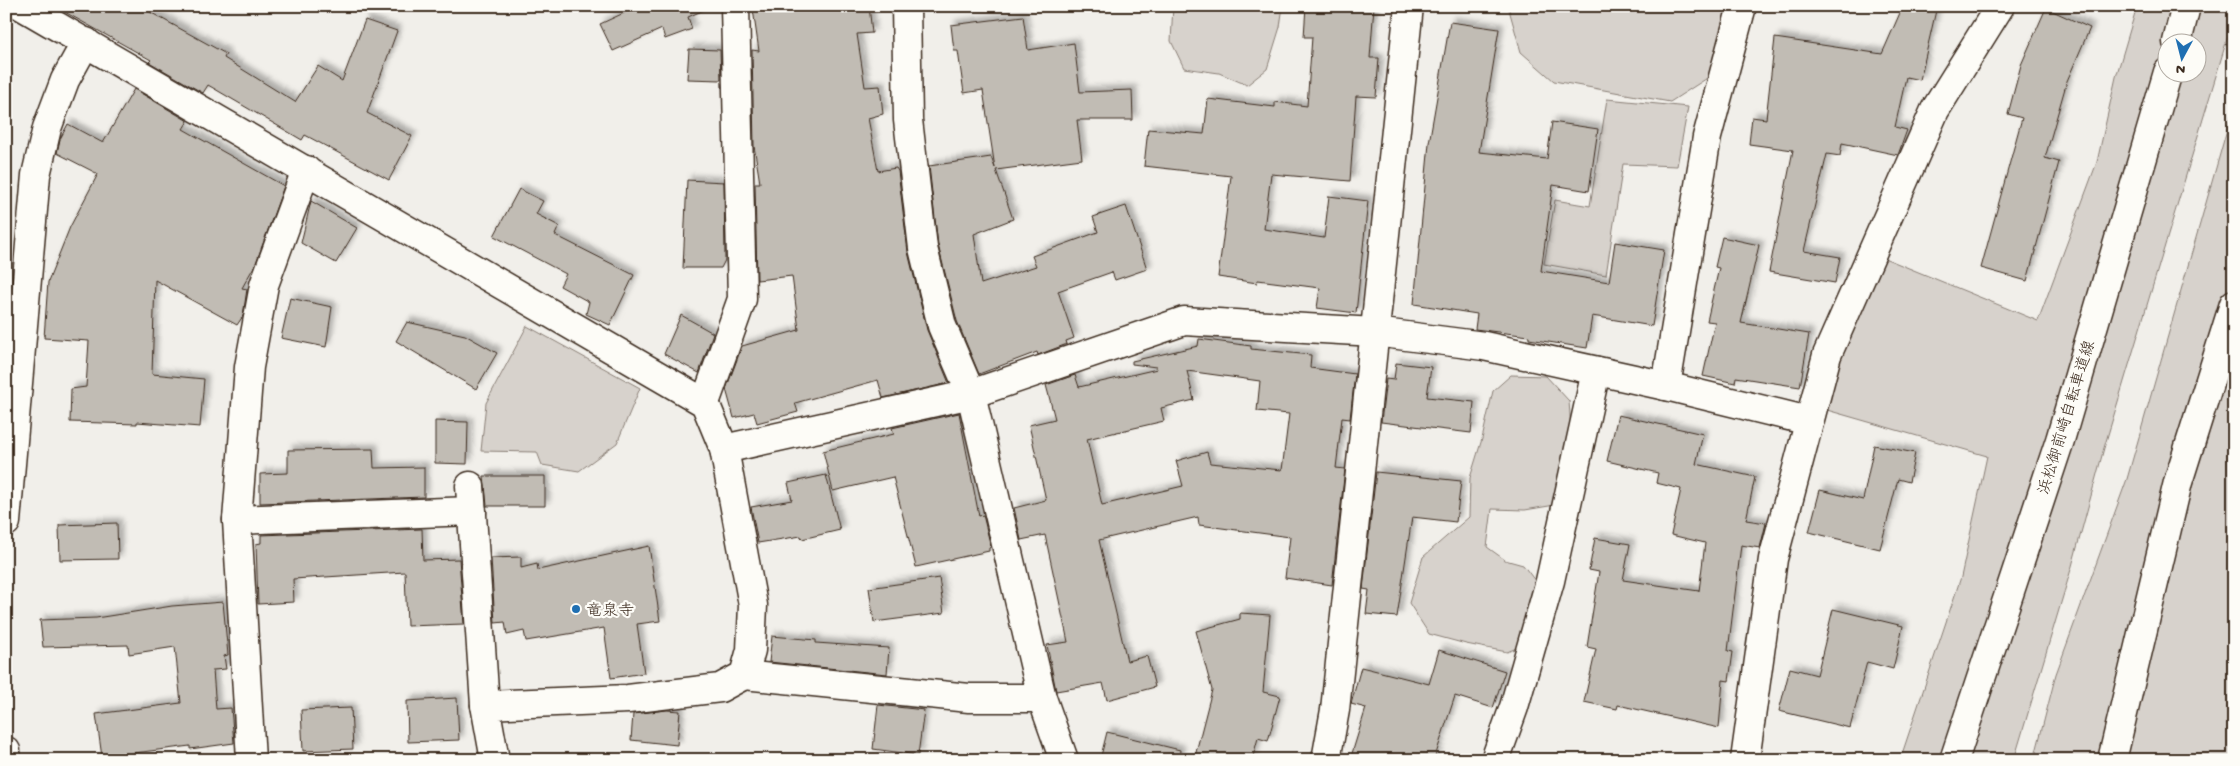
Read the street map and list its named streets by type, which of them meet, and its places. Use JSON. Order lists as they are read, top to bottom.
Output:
{
  "streets": {
    "street": ["浜松御前崎自転車道線"]
  },
  "places": ["竜泉寺"],
  "north": "bottom"
}
